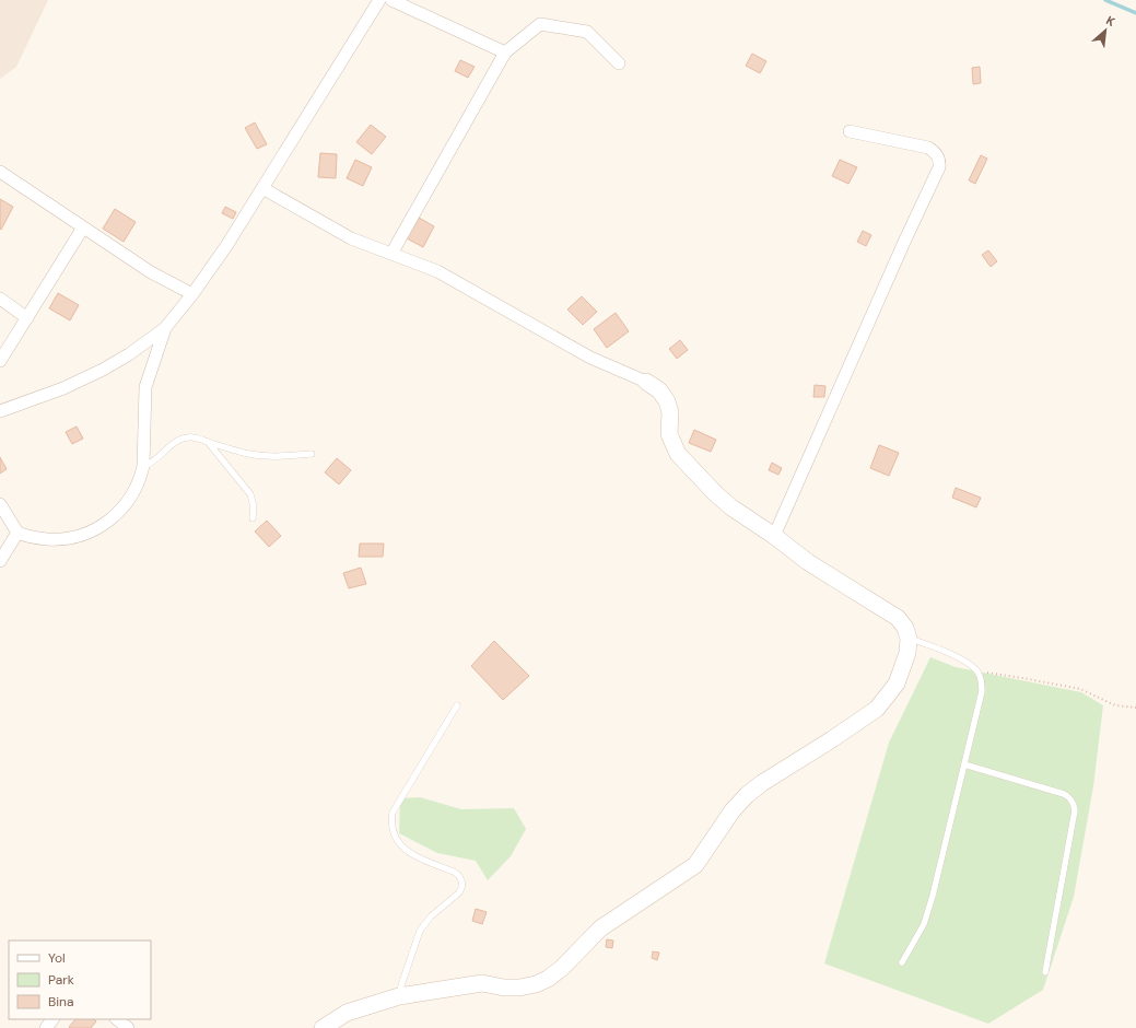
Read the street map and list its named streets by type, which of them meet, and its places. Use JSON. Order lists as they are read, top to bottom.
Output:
{
  "legend": ["Yol", "Park", "Bina"],
  "north": "top right"
}
